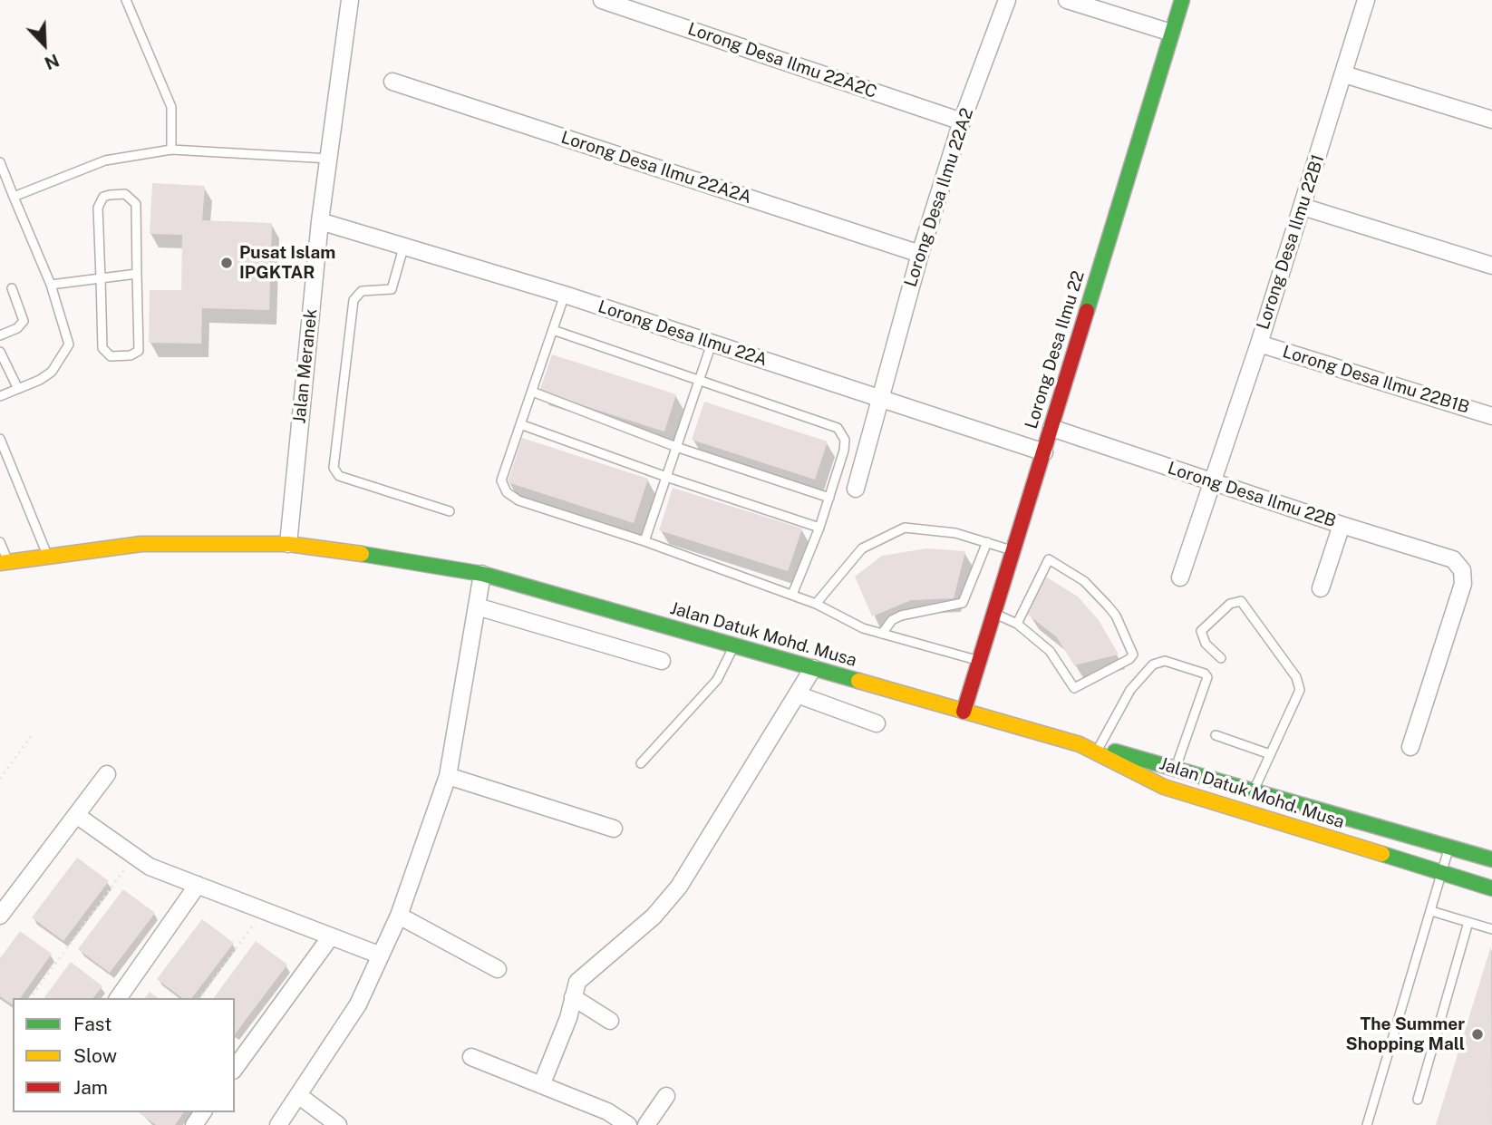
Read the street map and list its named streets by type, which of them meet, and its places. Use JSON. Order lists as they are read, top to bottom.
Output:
{
  "streets": {
    "main road": ["Lorong Desa Ilmu 22", "Jalan Datuk Mohd. Musa"],
    "street": [
      "Lorong Desa Ilmu 22A2C",
      "Lorong Desa Ilmu 22A2A",
      "Lorong Desa Ilmu 22A2",
      "Lorong Desa Ilmu 22B1",
      "Lorong Desa Ilmu 22A",
      "Jalan Meranek",
      "Lorong Desa Ilmu 22B1B",
      "Lorong Desa Ilmu 22B"
    ]
  },
  "crossings": [
    ["Lorong Desa Ilmu 22A2C", "Lorong Desa Ilmu 22A2"],
    ["Lorong Desa Ilmu 22A2A", "Lorong Desa Ilmu 22A2"],
    ["Lorong Desa Ilmu 22A2", "Lorong Desa Ilmu 22A"],
    ["Lorong Desa Ilmu 22B1", "Lorong Desa Ilmu 22B1B"],
    ["Lorong Desa Ilmu 22B1", "Lorong Desa Ilmu 22B"],
    ["Lorong Desa Ilmu 22A", "Lorong Desa Ilmu 22"],
    ["Lorong Desa Ilmu 22A", "Jalan Meranek"],
    ["Lorong Desa Ilmu 22", "Lorong Desa Ilmu 22B"],
    ["Lorong Desa Ilmu 22", "Jalan Datuk Mohd. Musa"],
    ["Jalan Meranek", "Jalan Datuk Mohd. Musa"]
  ],
  "places": ["Pusat Islam IPGKTAR", "The Summer Shopping Mall"],
  "legend": ["Fast", "Slow", "Jam"],
  "north": "bottom right"
}
